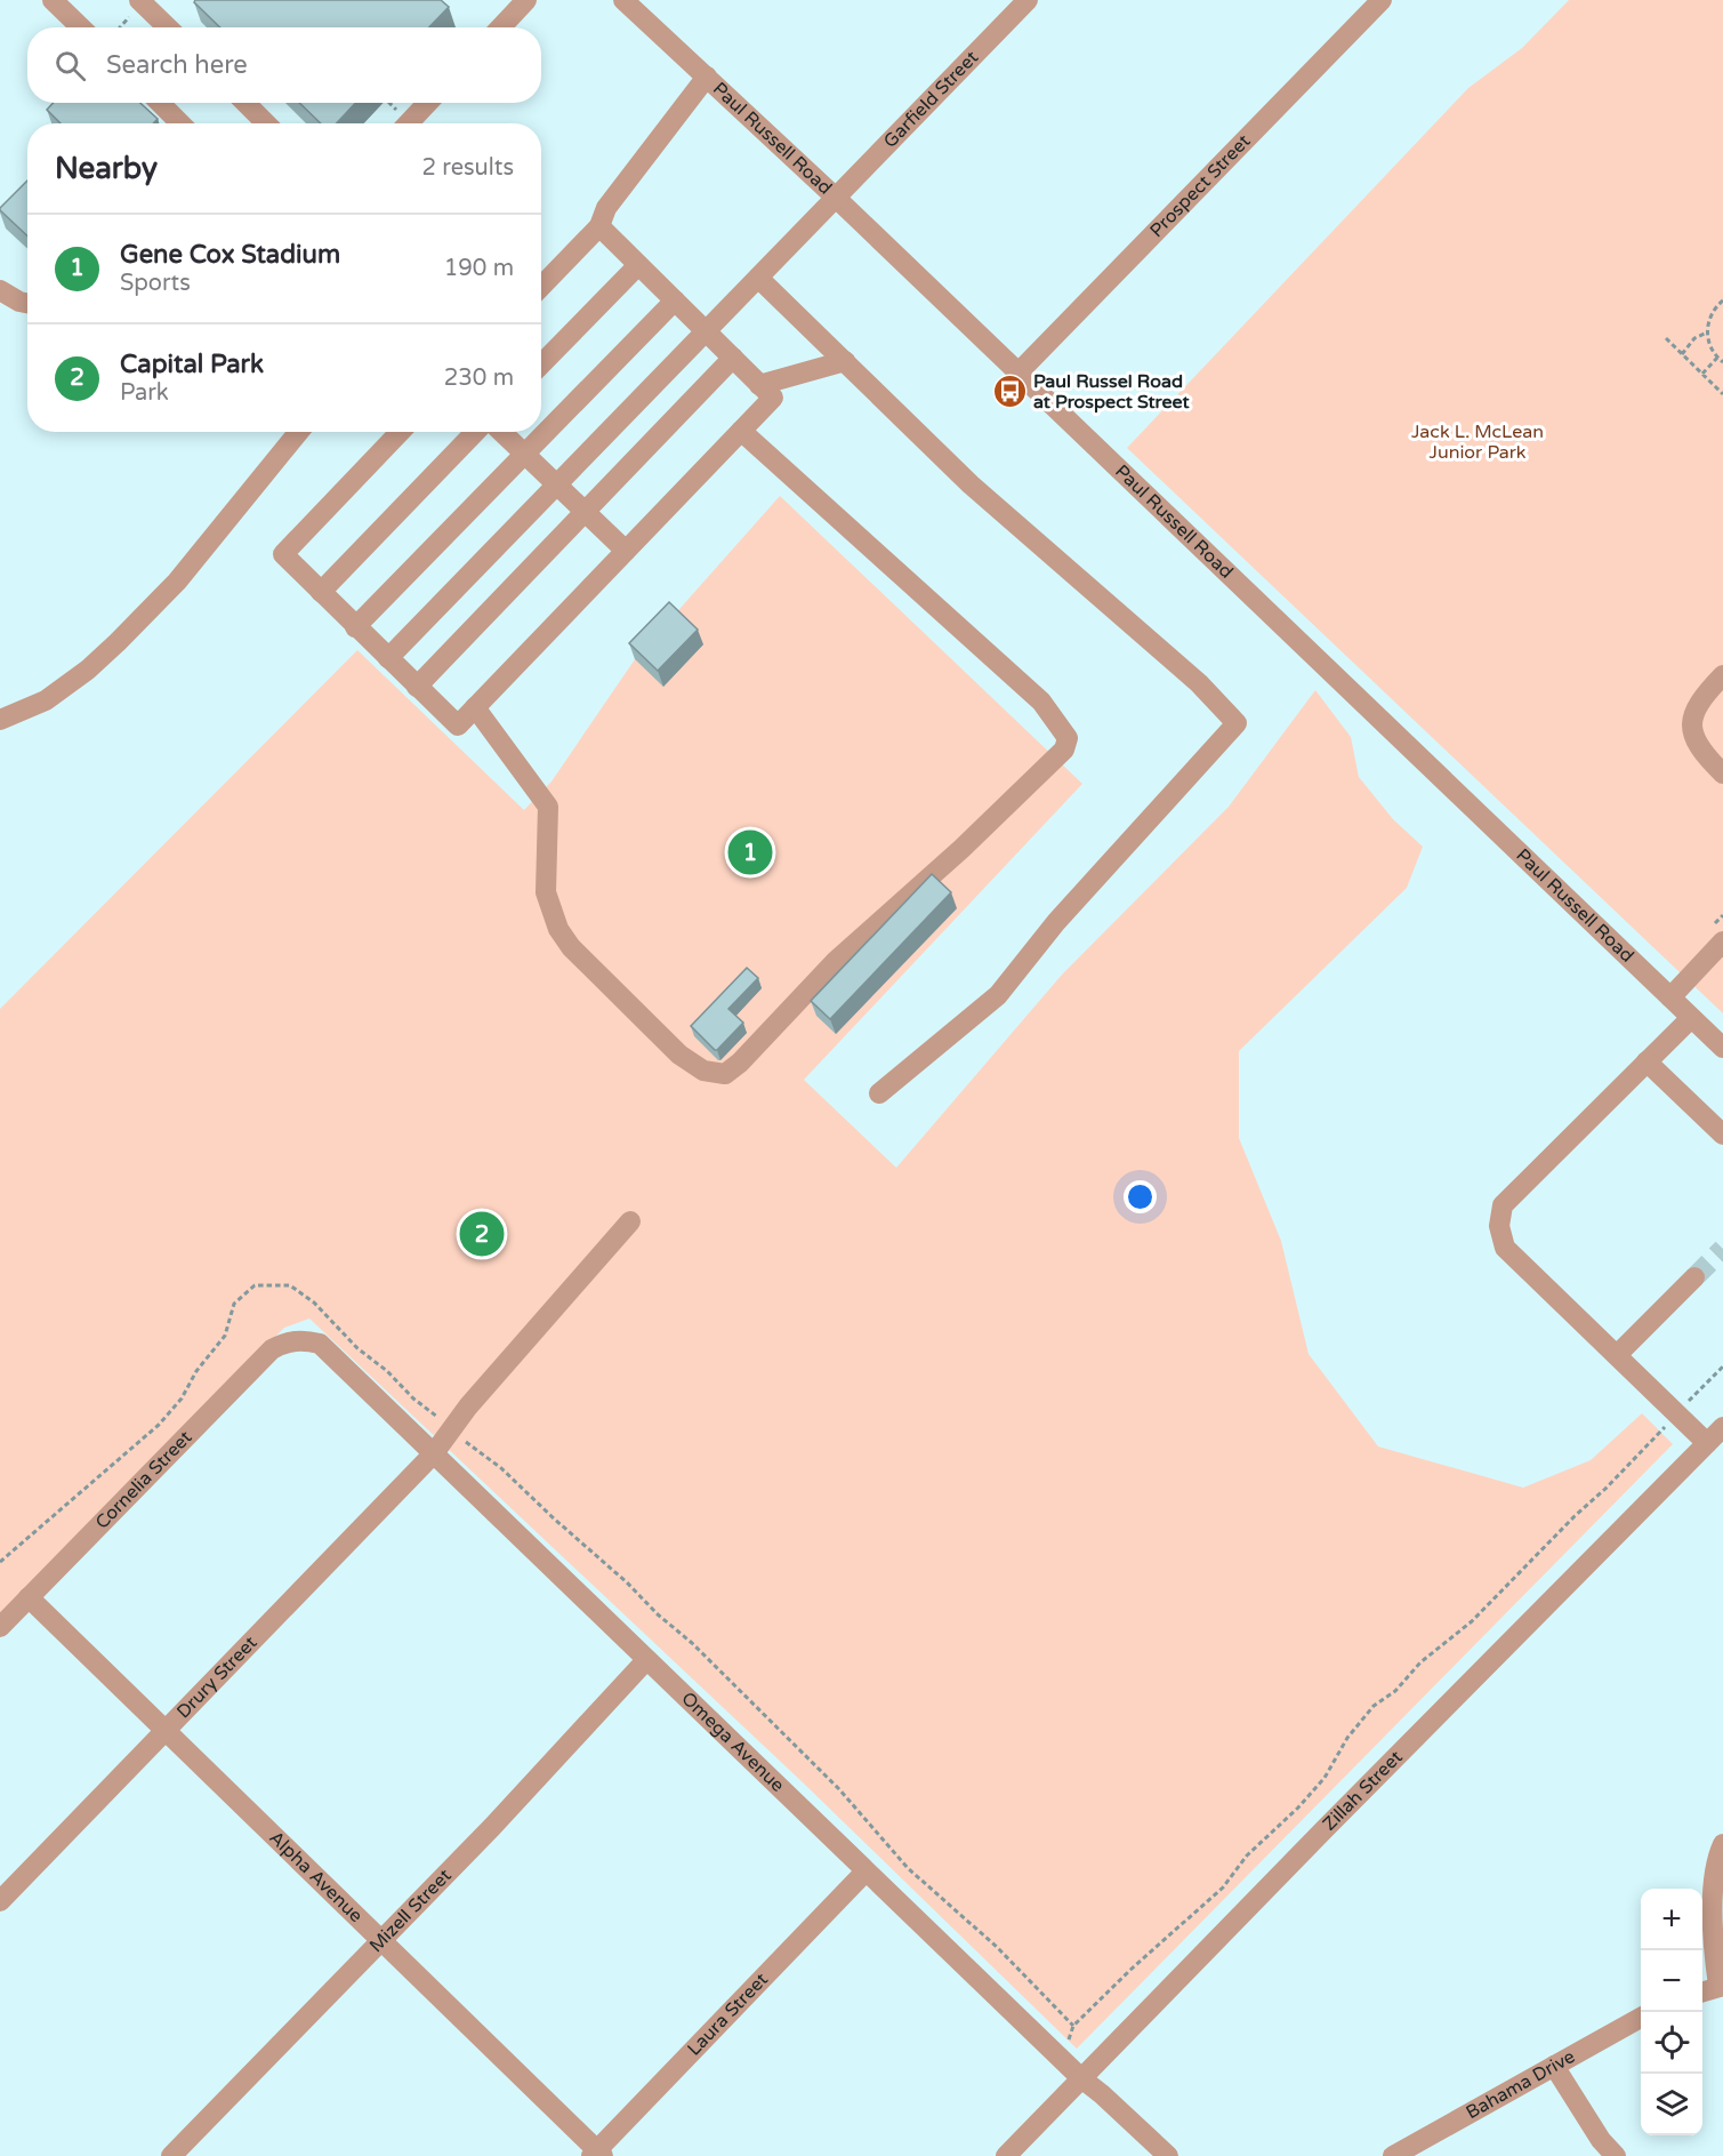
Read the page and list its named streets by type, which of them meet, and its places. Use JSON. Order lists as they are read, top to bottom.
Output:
{
  "streets": {
    "street": [
      "Garfield Street",
      "Paul Russell Road",
      "Prospect Street",
      "Cornelia Street",
      "Drury Street",
      "Omega Avenue",
      "Zillah Street",
      "Alpha Avenue",
      "Mizell Street",
      "Laura Street",
      "Bahama Drive"
    ]
  },
  "crossings": [
    ["Garfield Street", "Paul Russell Road"],
    ["Paul Russell Road", "Prospect Street"],
    ["Cornelia Street", "Omega Avenue"],
    ["Cornelia Street", "Alpha Avenue"],
    ["Drury Street", "Omega Avenue"],
    ["Drury Street", "Alpha Avenue"],
    ["Omega Avenue", "Zillah Street"],
    ["Omega Avenue", "Mizell Street"],
    ["Omega Avenue", "Laura Street"],
    ["Alpha Avenue", "Mizell Street"],
    ["Alpha Avenue", "Laura Street"]
  ],
  "parks": ["Jack L. McLean Junior Park"],
  "places": {
    "bus stop": ["Paul Russel Road at Prospect Street"]
  },
  "page": {
    "search": "Search here",
    "heading": ["Nearby", "2 results"],
    "list": [
      {
        "mark": "1",
        "name": "Gene Cox Stadium",
        "note": "Sports",
        "value": "190 m"
      },
      {
        "mark": "2",
        "name": "Capital Park",
        "note": "Park",
        "value": "230 m"
      }
    ],
    "pins": ["1", "2"],
    "map_buttons": ["+", "−"]
  }
}
